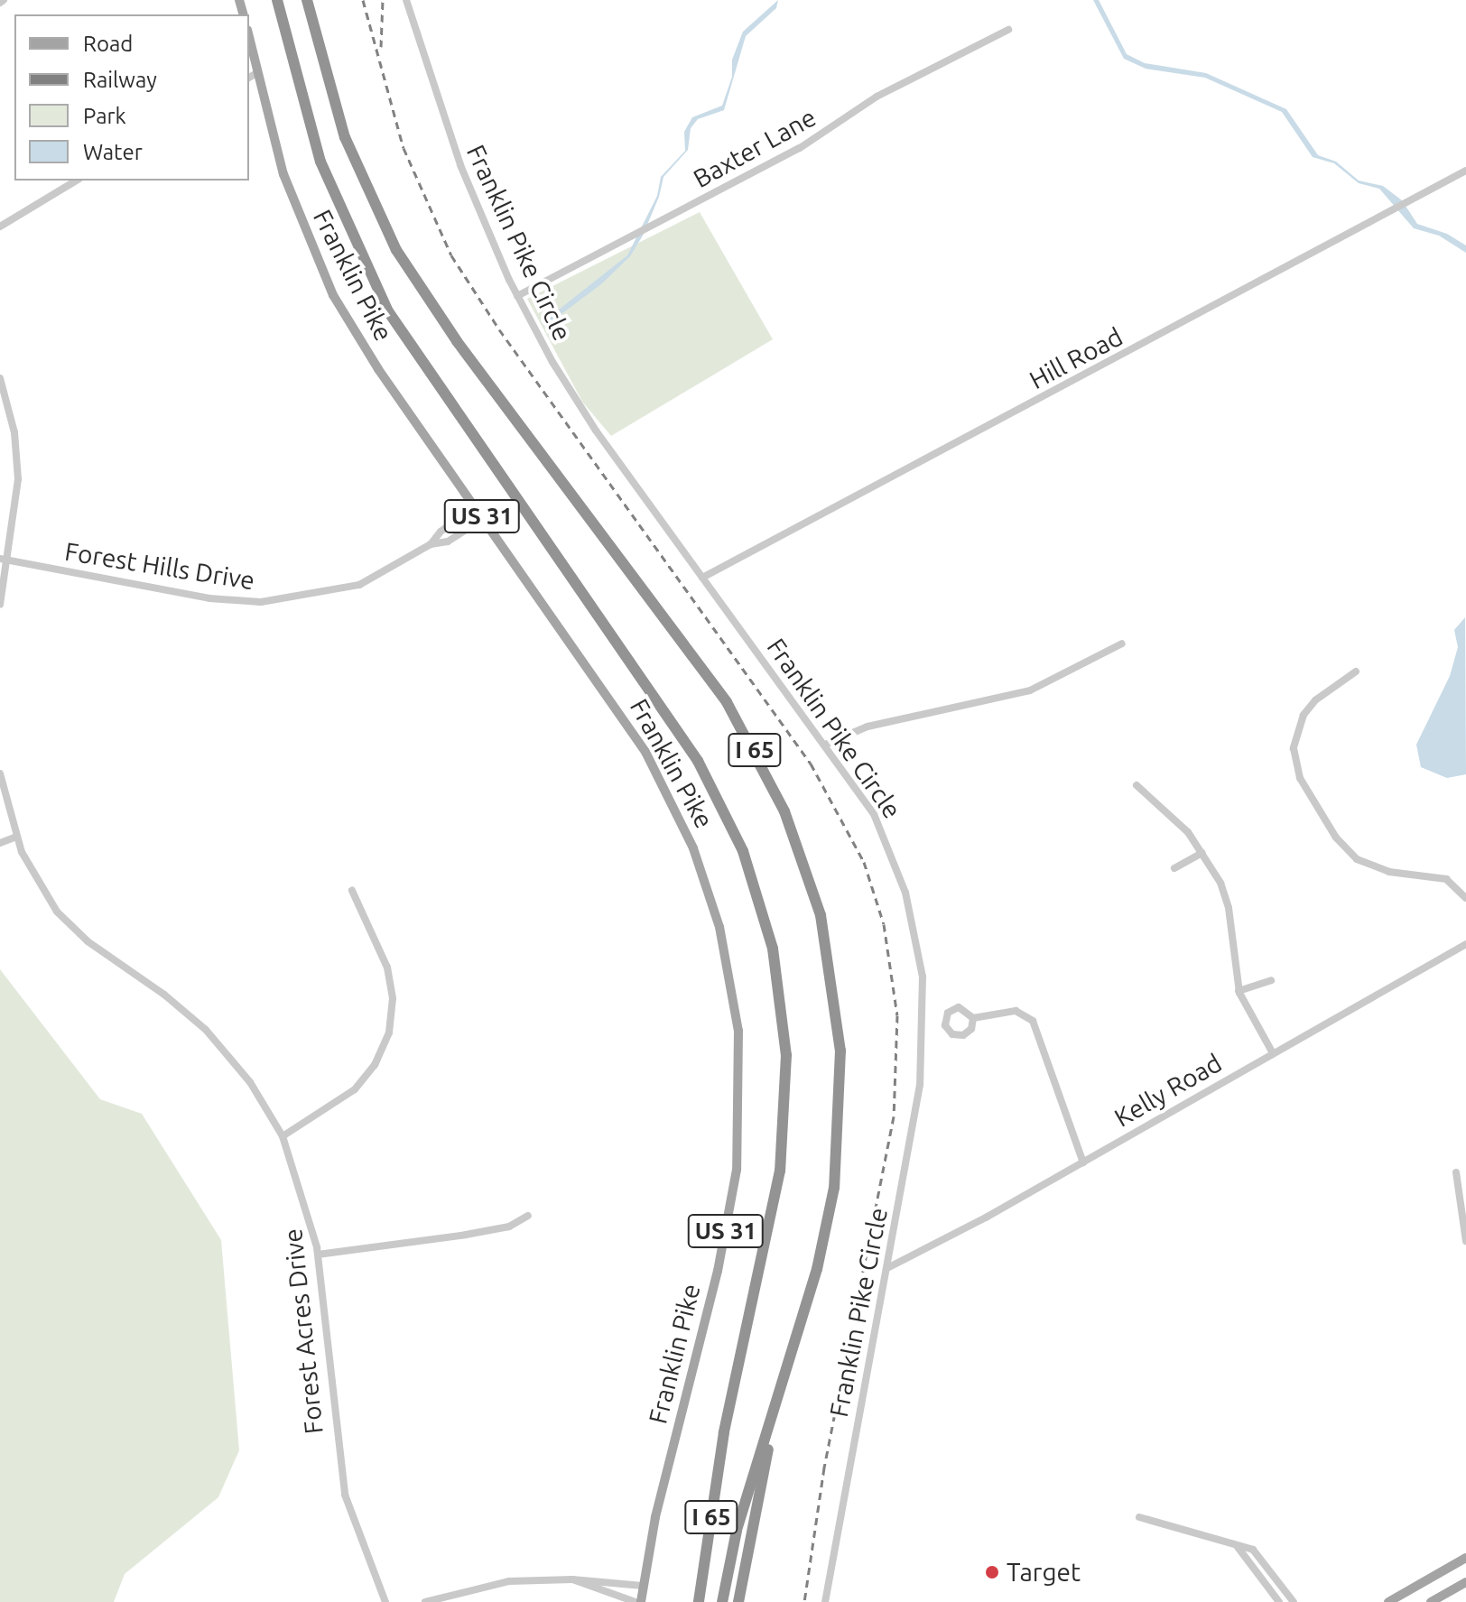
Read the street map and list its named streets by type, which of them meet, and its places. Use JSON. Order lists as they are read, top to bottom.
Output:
{
  "streets": {
    "highway": ["I 65"],
    "main road": ["Franklin Pike", "US 31"],
    "street": [
      "Baxter Lane",
      "Franklin Pike Circle",
      "Hill Road",
      "Forest Hills Drive",
      "Kelly Road",
      "Forest Acres Drive"
    ]
  },
  "crossings": [
    ["Baxter Lane", "Franklin Pike Circle"],
    ["Franklin Pike Circle", "Hill Road"],
    ["Franklin Pike Circle", "Kelly Road"],
    ["Franklin Pike", "Forest Hills Drive"]
  ],
  "places": ["Target"],
  "legend": [
    "Road",
    "Railway",
    "Park",
    "Water"
  ]
}
